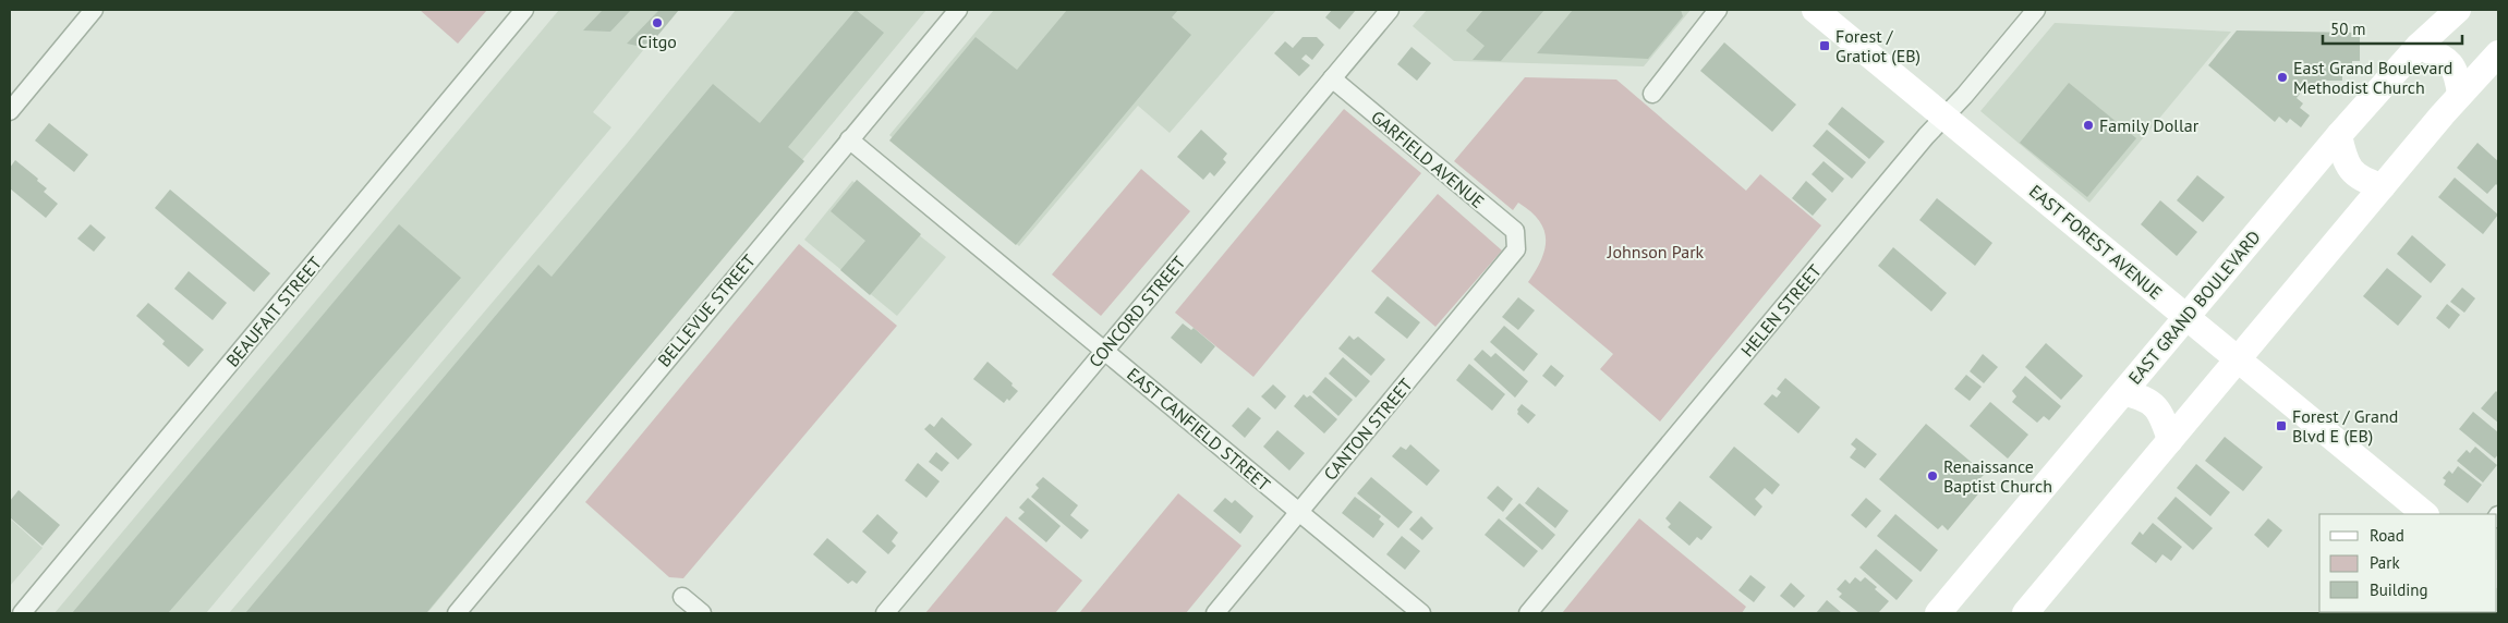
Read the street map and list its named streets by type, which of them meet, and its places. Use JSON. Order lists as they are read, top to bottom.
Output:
{
  "streets": {
    "main road": ["EAST FOREST AVENUE", "EAST GRAND BOULEVARD"],
    "street": [
      "GARFIELD AVENUE",
      "BELLEVUE STREET",
      "HELEN STREET",
      "BEAUFAIT STREET",
      "CONCORD STREET",
      "EAST CANFIELD STREET",
      "CANTON STREET"
    ]
  },
  "crossings": [
    ["GARFIELD AVENUE", "CONCORD STREET"],
    ["GARFIELD AVENUE", "CANTON STREET"],
    ["EAST FOREST AVENUE", "EAST GRAND BOULEVARD"],
    ["EAST FOREST AVENUE", "HELEN STREET"],
    ["BELLEVUE STREET", "EAST CANFIELD STREET"],
    ["CONCORD STREET", "EAST CANFIELD STREET"],
    ["EAST CANFIELD STREET", "CANTON STREET"]
  ],
  "parks": ["Johnson Park"],
  "places": {
    "other": [
      "Citgo",
      "East Grand Boulevard Methodist Church",
      "Family Dollar",
      "Renaissance Baptist Church"
    ],
    "transit": ["Forest / Gratiot (EB)", "Forest / Grand Blvd E (EB)"]
  },
  "legend": ["Road", "Park", "Building"],
  "scale_bar": "50 m"
}
